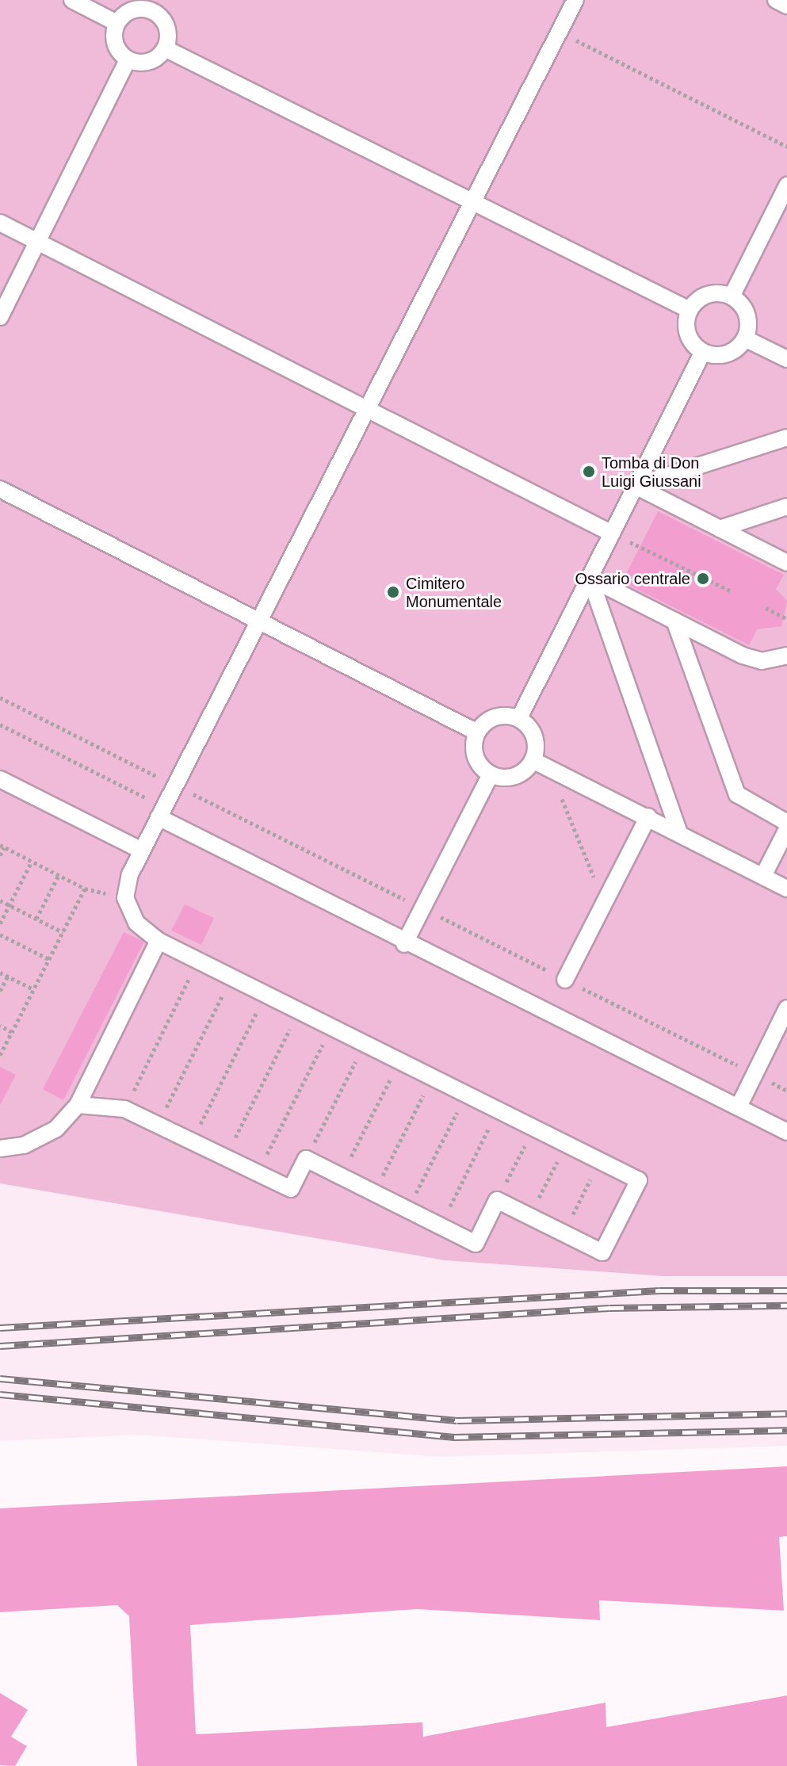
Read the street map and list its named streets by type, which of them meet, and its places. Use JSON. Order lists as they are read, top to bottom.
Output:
{
  "places": ["Tomba di Don Luigi Giussani", "Ossario centrale", "Cimitero Monumentale"]
}
